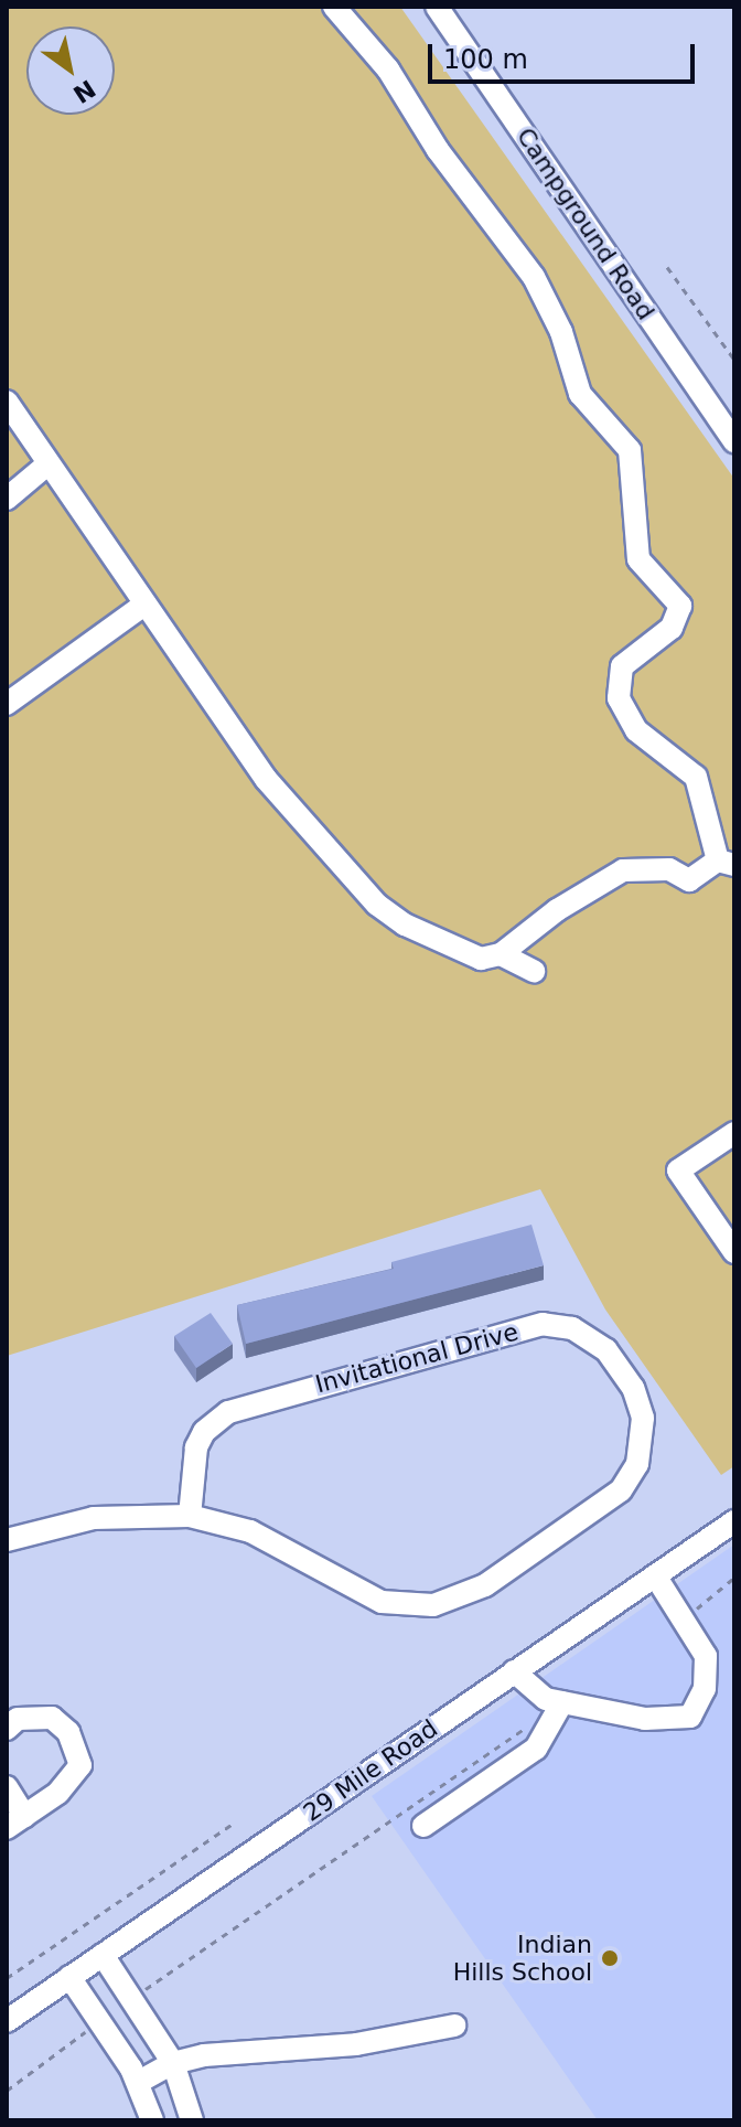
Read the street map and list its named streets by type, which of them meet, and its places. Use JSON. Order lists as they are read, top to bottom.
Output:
{
  "streets": {
    "street": ["Campground Road", "Invitational Drive", "29 Mile Road"]
  },
  "places": ["Indian Hills School"],
  "scale_bar": "100 m",
  "north": "bottom right"
}
